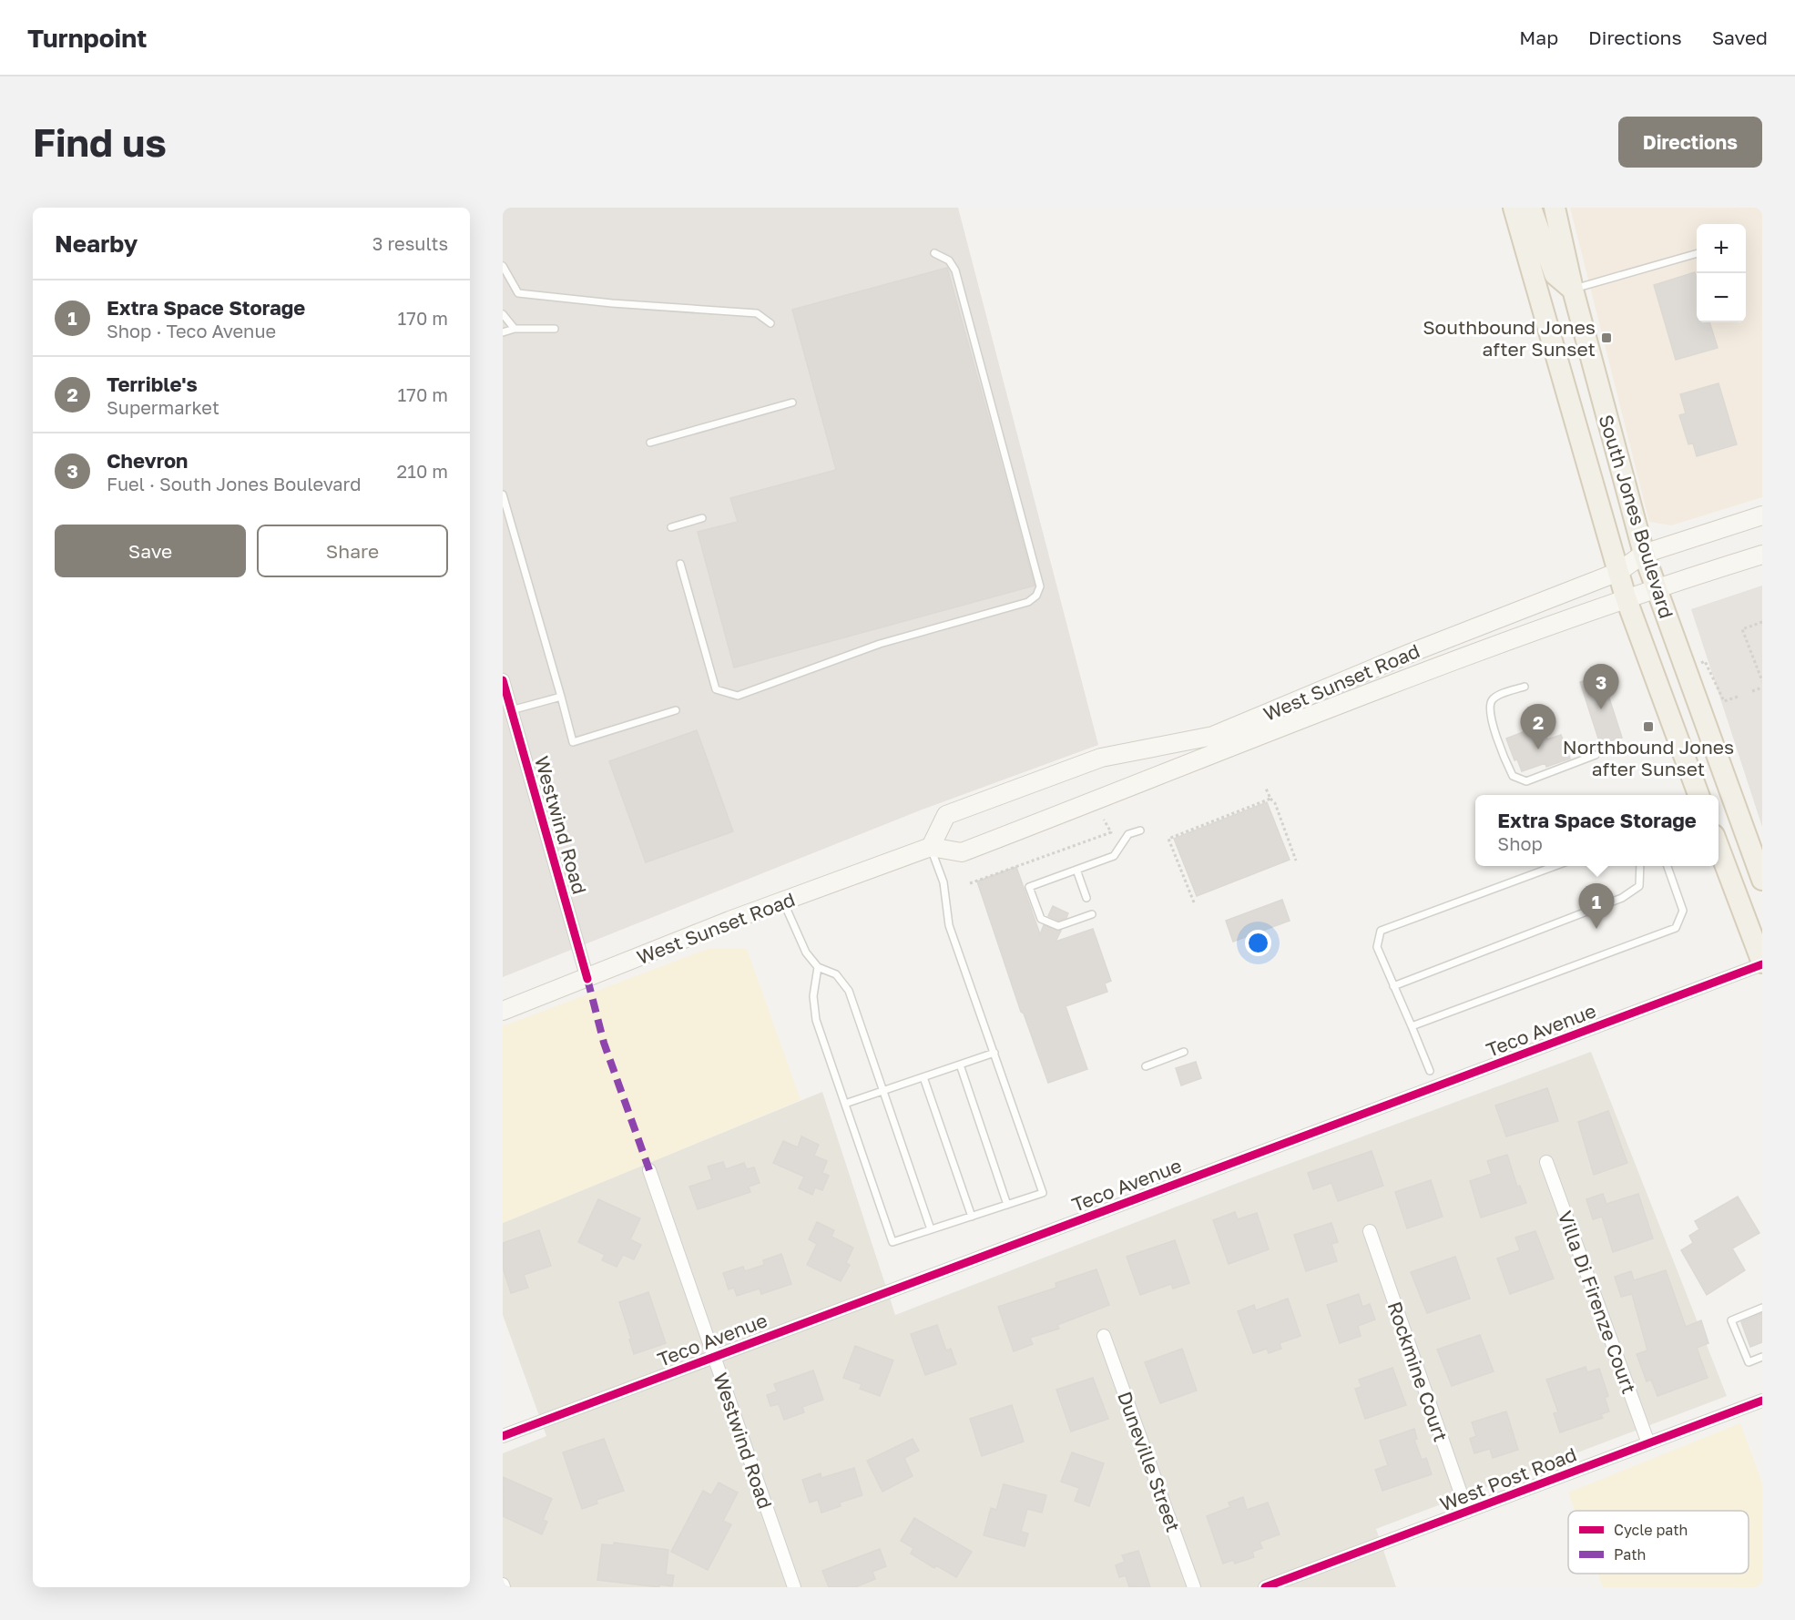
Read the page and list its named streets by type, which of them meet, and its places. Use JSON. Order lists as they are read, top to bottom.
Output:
{
  "streets": {
    "main road": ["South Jones Boulevard", "West Sunset Road"],
    "street": [
      "Westwind Road",
      "Teco Avenue",
      "Villa Di Firenze Court",
      "Rockmine Court",
      "Duneville Street",
      "West Post Road"
    ]
  },
  "crossings": [
    ["South Jones Boulevard", "West Sunset Road"],
    ["West Sunset Road", "Westwind Road"],
    ["Westwind Road", "Teco Avenue"],
    ["Villa Di Firenze Court", "West Post Road"],
    ["Rockmine Court", "West Post Road"]
  ],
  "places": {
    "transit": ["Southbound Jones after Sunset", "Northbound Jones after Sunset"]
  },
  "legend": ["Cycle path", "Path"],
  "page": {
    "header": "Turnpoint",
    "nav": ["Map", "Directions", "Saved"],
    "buttons": [
      "Directions",
      ["Save", "Share"]
    ],
    "title": "Find us",
    "heading": ["Nearby", "3 results"],
    "map_buttons": ["+", "−"],
    "list": [
      {
        "mark": "1",
        "name": "Extra Space Storage",
        "note": "Shop · Teco Avenue",
        "value": "170 m"
      },
      {
        "mark": "2",
        "name": "Terrible's",
        "note": "Supermarket",
        "value": "170 m"
      },
      {
        "mark": "3",
        "name": "Chevron",
        "note": "Fuel · South Jones Boulevard",
        "value": "210 m"
      }
    ],
    "pins": ["3", "2", "1"],
    "popup": ["Extra Space Storage", "Shop"]
  }
}
